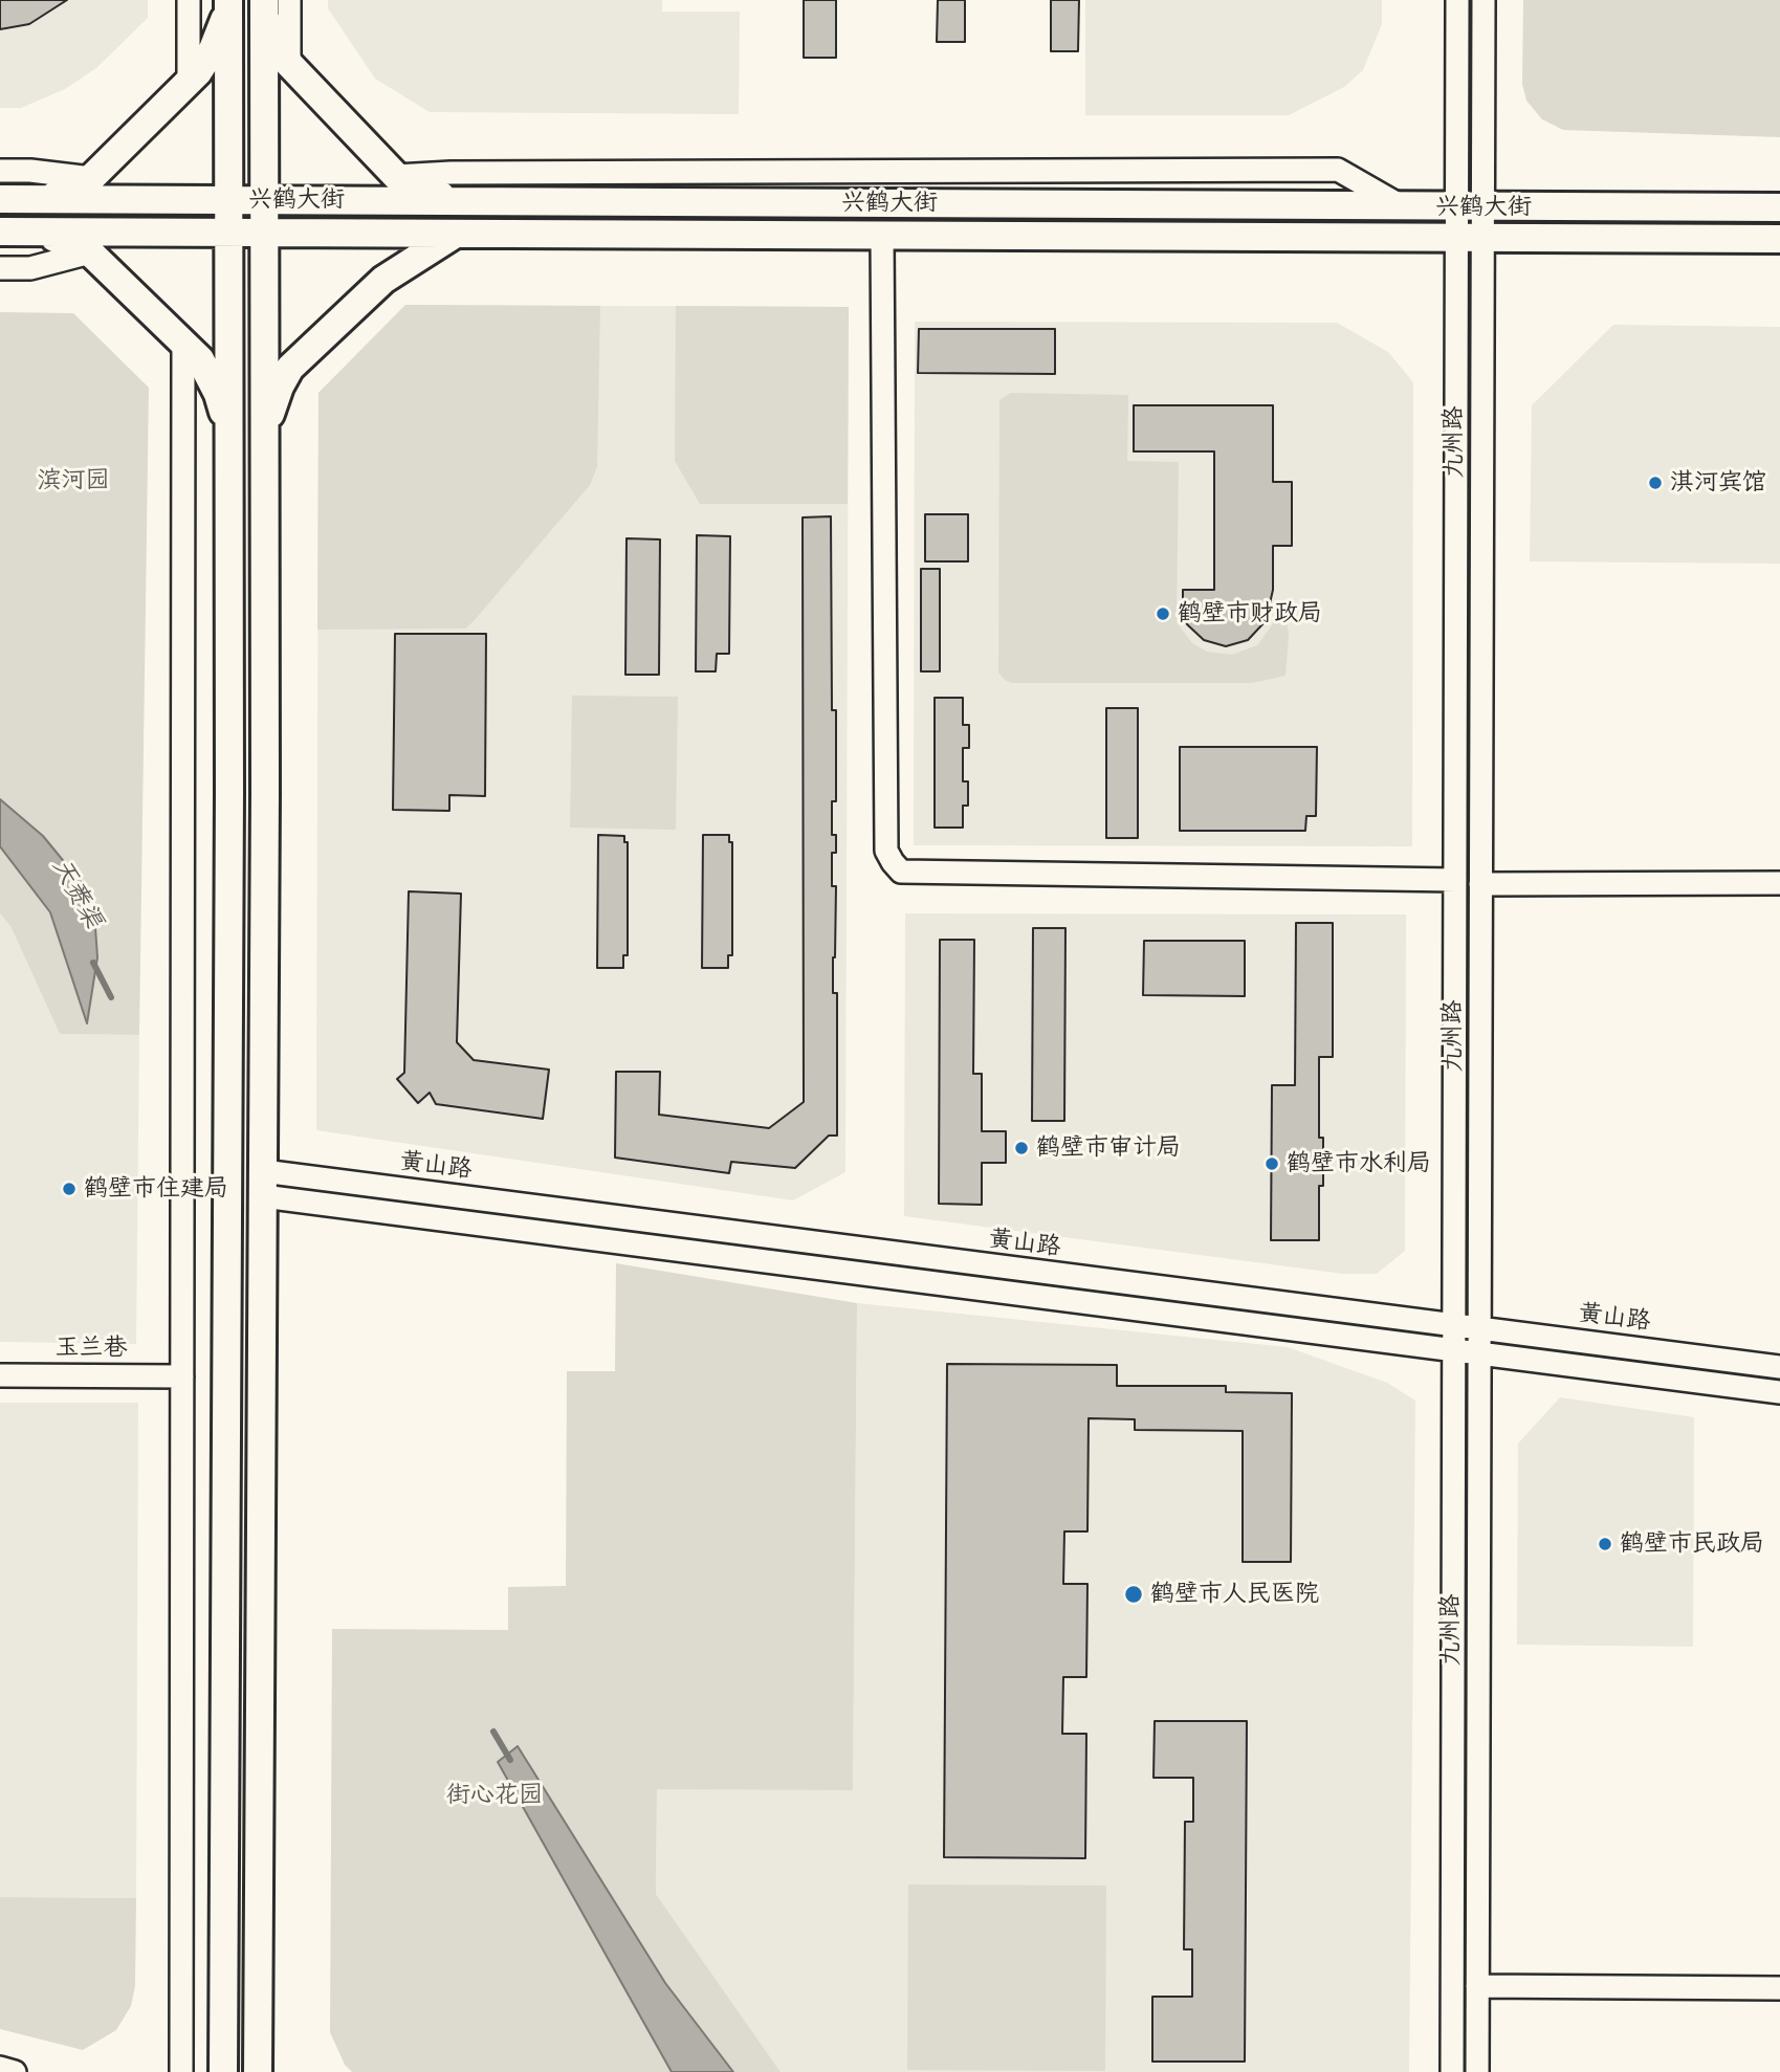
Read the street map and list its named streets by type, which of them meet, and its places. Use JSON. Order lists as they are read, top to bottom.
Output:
{
  "streets": {
    "main road": ["兴鹤大街"],
    "street": ["九州路", "黄山路", "玉兰巷"]
  },
  "crossings": [
    ["兴鹤大街", "九州路"],
    ["九州路", "黄山路"]
  ],
  "water": ["天赉渠"],
  "parks": ["滨河园", "街心花园"],
  "places": [
    "淇河宾馆",
    "鹤壁市财政局",
    "鹤壁市审计局",
    "鹤壁市水利局",
    "鹤壁市住建局",
    "鹤壁市民政局",
    "鹤壁市人民医院"
  ]
}
